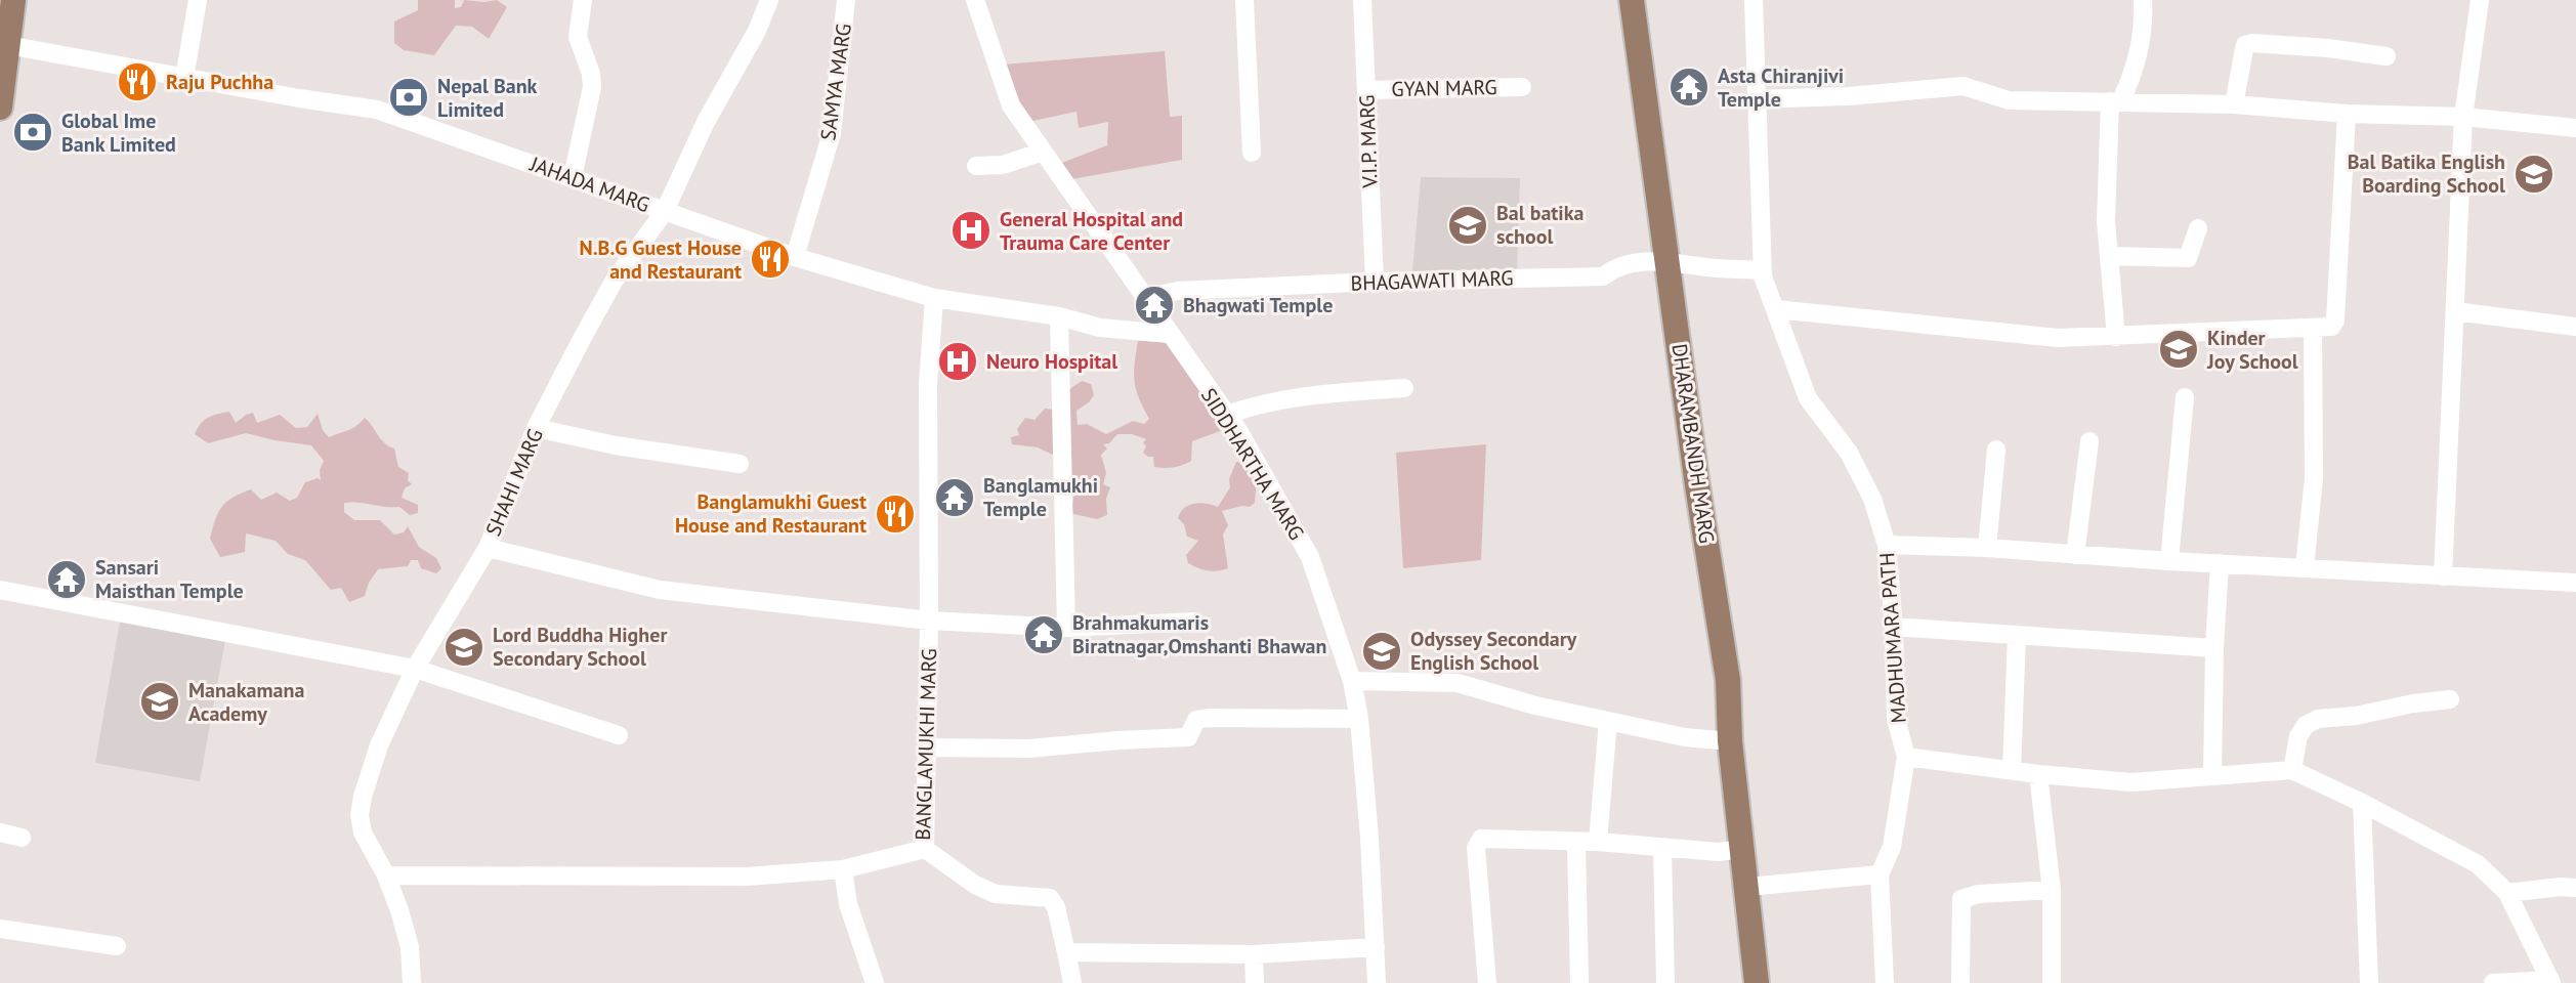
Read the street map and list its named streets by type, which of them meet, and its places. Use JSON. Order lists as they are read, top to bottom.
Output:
{
  "streets": {
    "main road": ["DHARAMBANDH MARG"],
    "street": [
      "SAMYA MARG",
      "GYAN MARG",
      "V.I.P. MARG",
      "JAHADA MARG",
      "BHAGAWATI MARG",
      "SIDDHARTHA MARG",
      "SHAHI MARG",
      "MADHUMARA PATH",
      "BANGLAMUKHI MARG"
    ]
  },
  "crossings": [
    ["SAMYA MARG", "JAHADA MARG"],
    ["GYAN MARG", "V.I.P. MARG"],
    ["V.I.P. MARG", "BHAGAWATI MARG"],
    ["JAHADA MARG", "SIDDHARTHA MARG"],
    ["JAHADA MARG", "SHAHI MARG"],
    ["JAHADA MARG", "BANGLAMUKHI MARG"],
    ["BHAGAWATI MARG", "DHARAMBANDH MARG"],
    ["BHAGAWATI MARG", "SIDDHARTHA MARG"],
    ["BHAGAWATI MARG", "MADHUMARA PATH"],
    ["SHAHI MARG", "BANGLAMUKHI MARG"]
  ],
  "places": {
    "restaurant": ["Raju Puchha", "N.B.G Guest House and Restaurant", "Banglamukhi Guest House and Restaurant"],
    "temple": [
      "Asta Chiranjivi Temple",
      "Bhagwati Temple",
      "Banglamukhi Temple",
      "Sansari Maisthan Temple",
      "Brahmakumaris Biratnagar,Omshanti Bhawan"
    ],
    "bank": ["Nepal Bank Limited", "Global Ime Bank Limited"],
    "school or university": [
      "Bal Batika English Boarding School",
      "Bal batika school",
      "Kinder Joy School",
      "Lord Buddha Higher Secondary School",
      "Odyssey Secondary English School",
      "Manakamana Academy"
    ],
    "hospital": ["General Hospital and Trauma Care Center", "Neuro Hospital"]
  }
}
